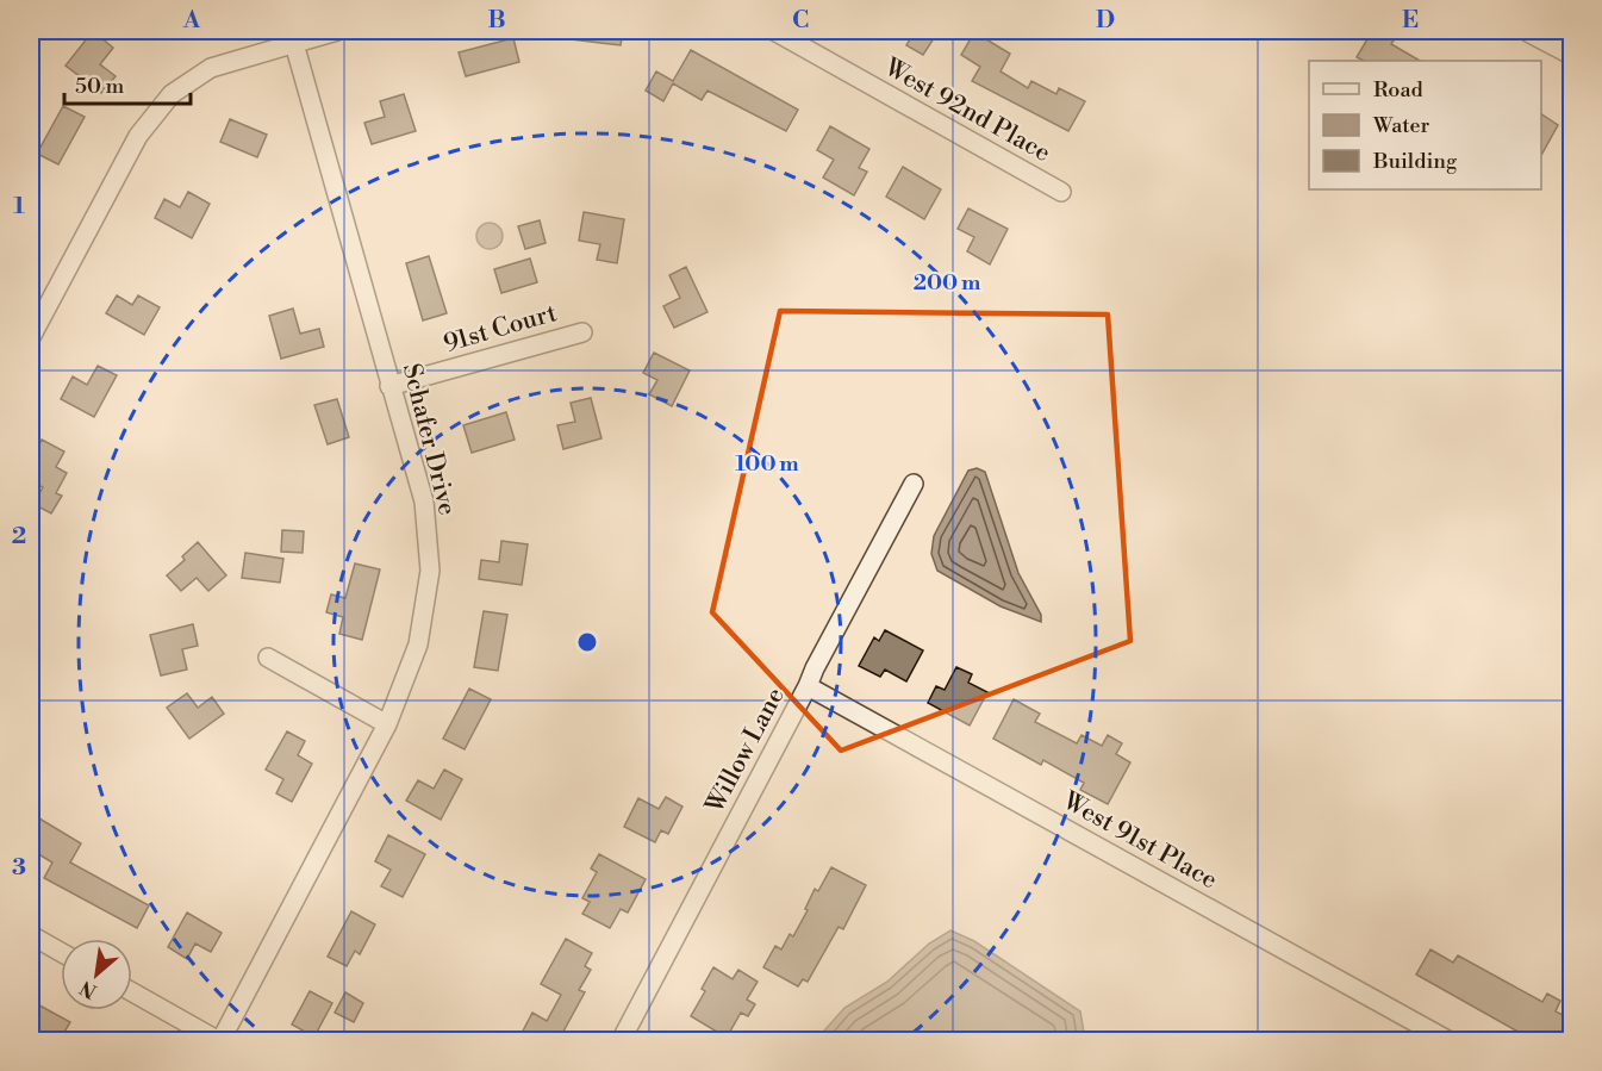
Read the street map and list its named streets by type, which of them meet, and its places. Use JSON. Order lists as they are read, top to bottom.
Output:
{
  "streets": {
    "street": [
      "West 92nd Place",
      "91st Court",
      "Schafer Drive",
      "Willow Lane",
      "West 91st Place"
    ]
  },
  "crossings": [
    ["91st Court", "Schafer Drive"],
    ["Willow Lane", "West 91st Place"]
  ],
  "legend": ["Road", "Water", "Building"],
  "scale_bar": "50 m",
  "north": "bottom left",
  "grid": {
    "columns": [
      "A",
      "B",
      "C",
      "D",
      "E"
    ],
    "rows": ["1", "2", "3"]
  },
  "rings": ["200 m", "100 m"]
}
